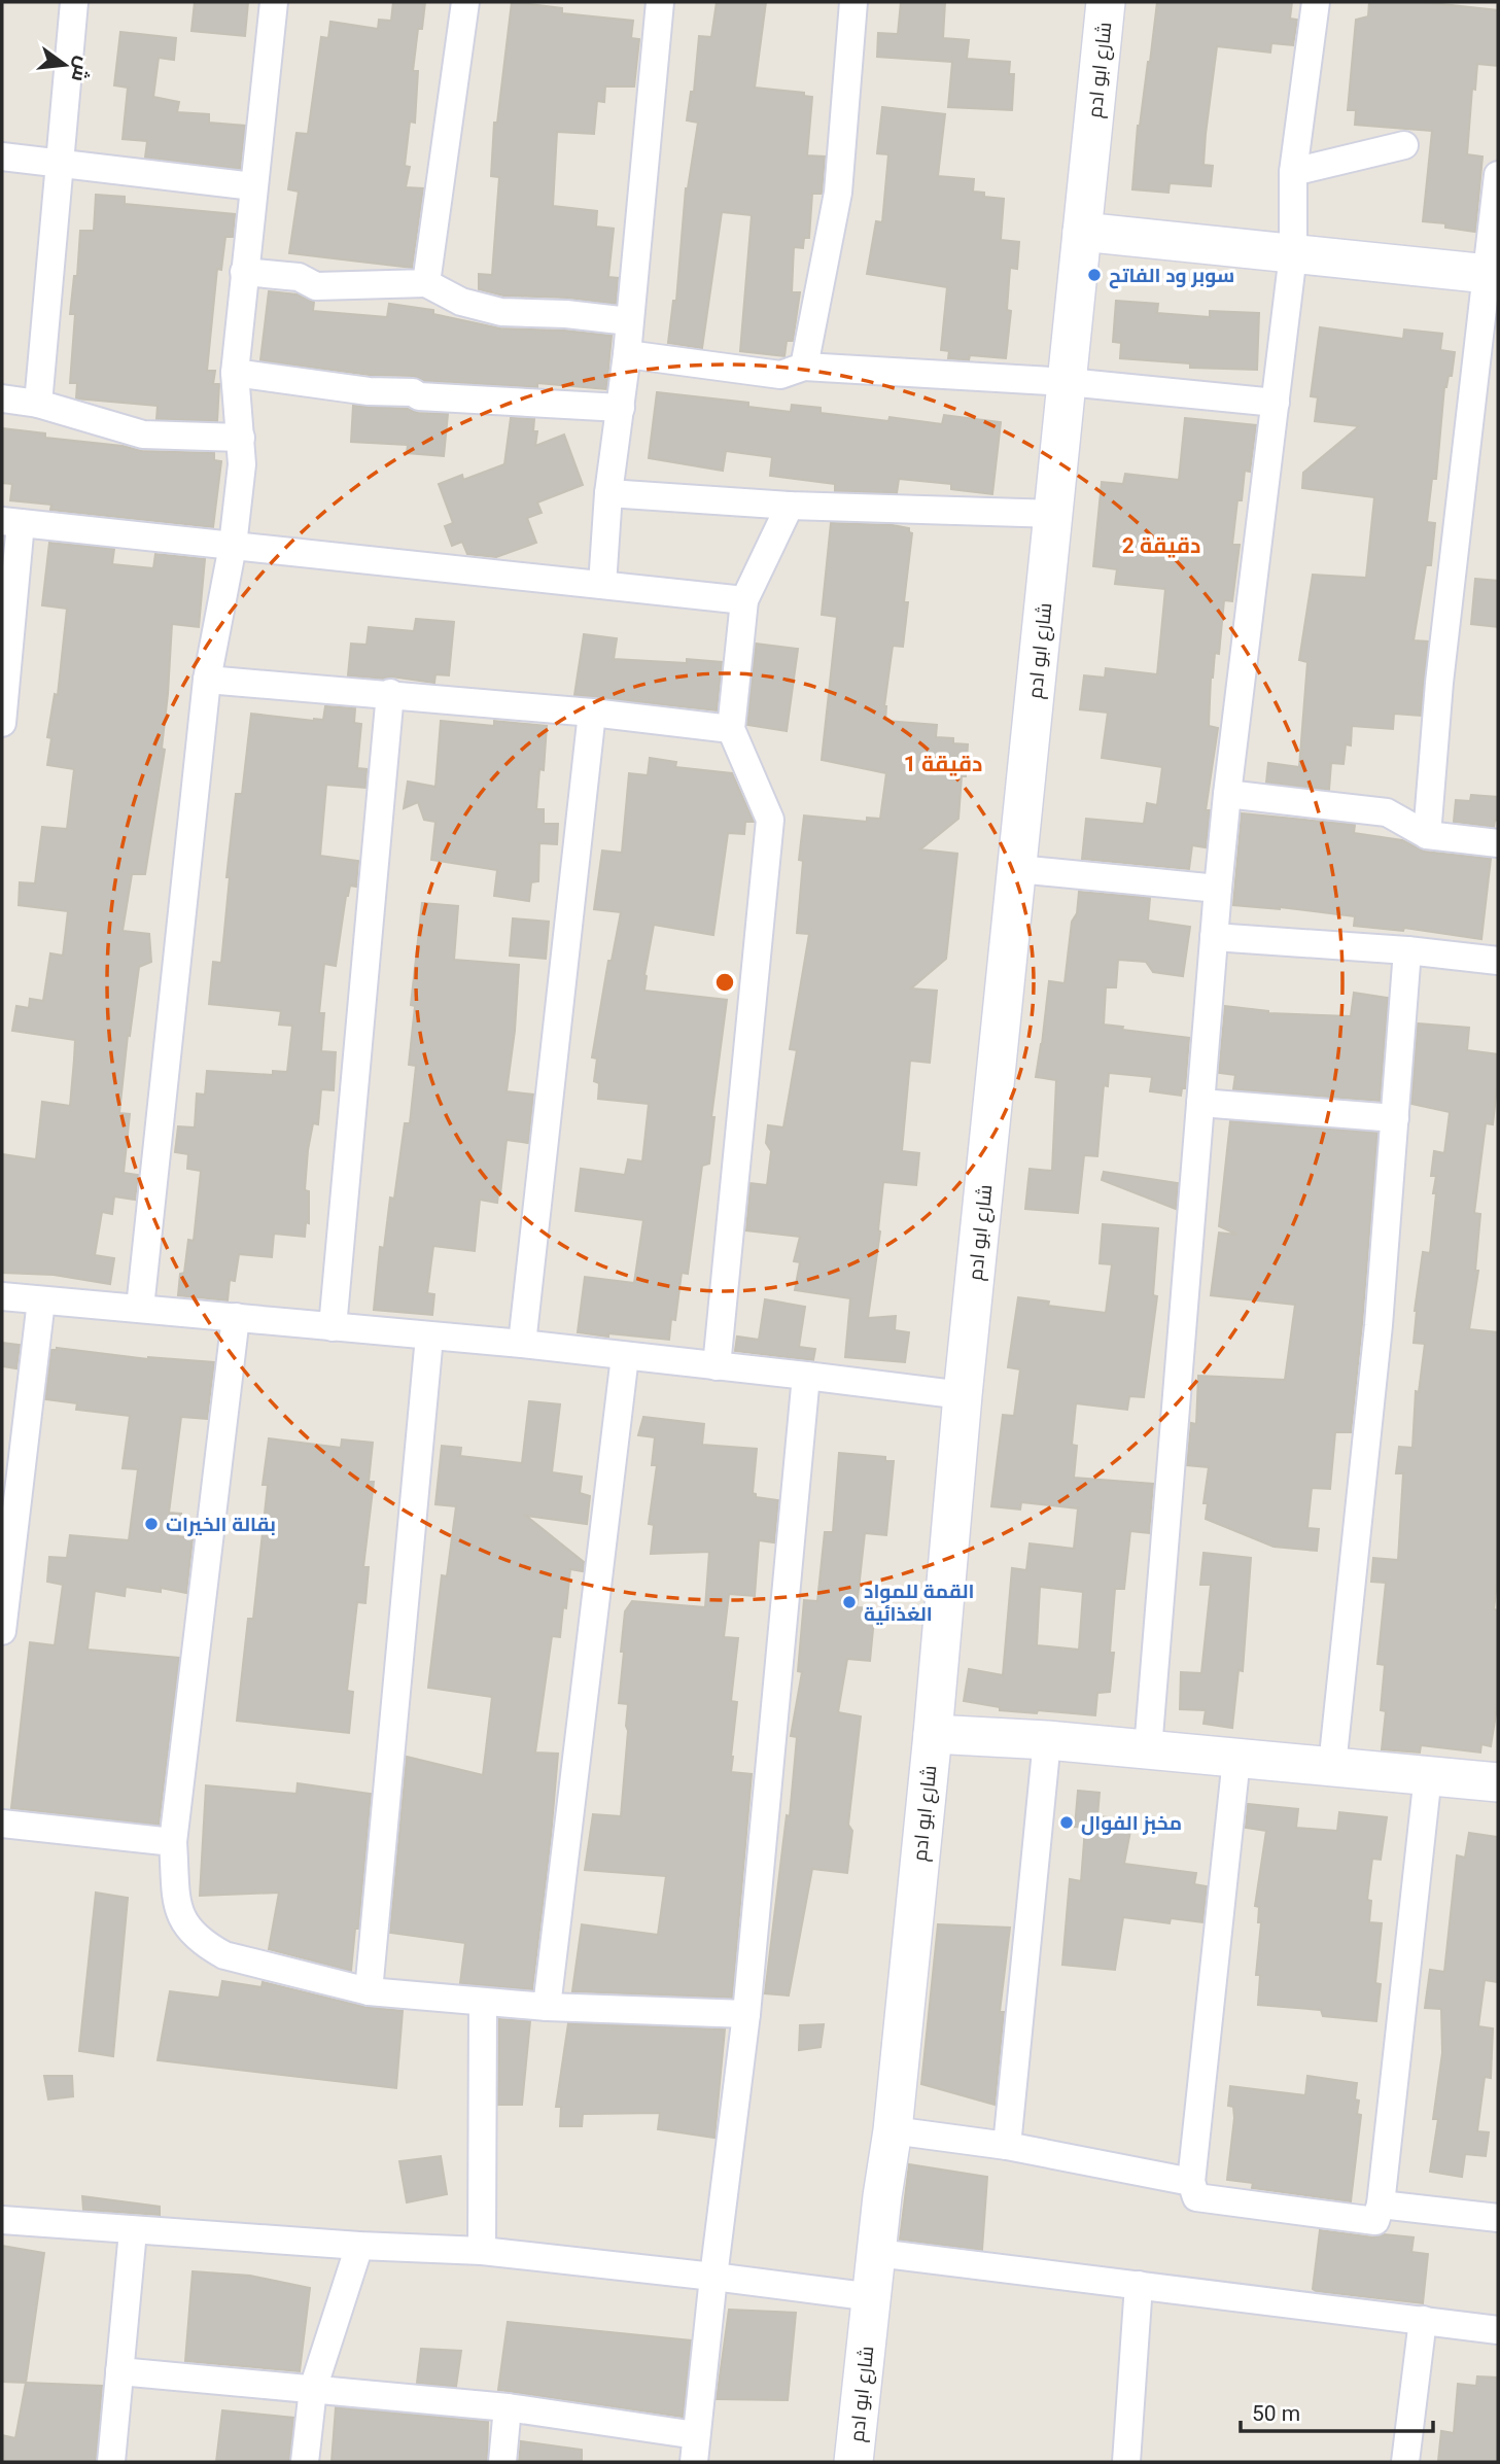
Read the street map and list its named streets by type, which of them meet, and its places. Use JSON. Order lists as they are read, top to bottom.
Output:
{
  "streets": {
    "street": ["شارع ابو ادم"]
  },
  "places": [
    "سوبر ود الفاتح",
    "بقالة الخيرات",
    "القمة للمواد الغذائية",
    "مخبز الفوال"
  ],
  "scale_bar": "50 m",
  "north": "right",
  "rings": ["2 دقيقة", "1 دقيقة"]
}
